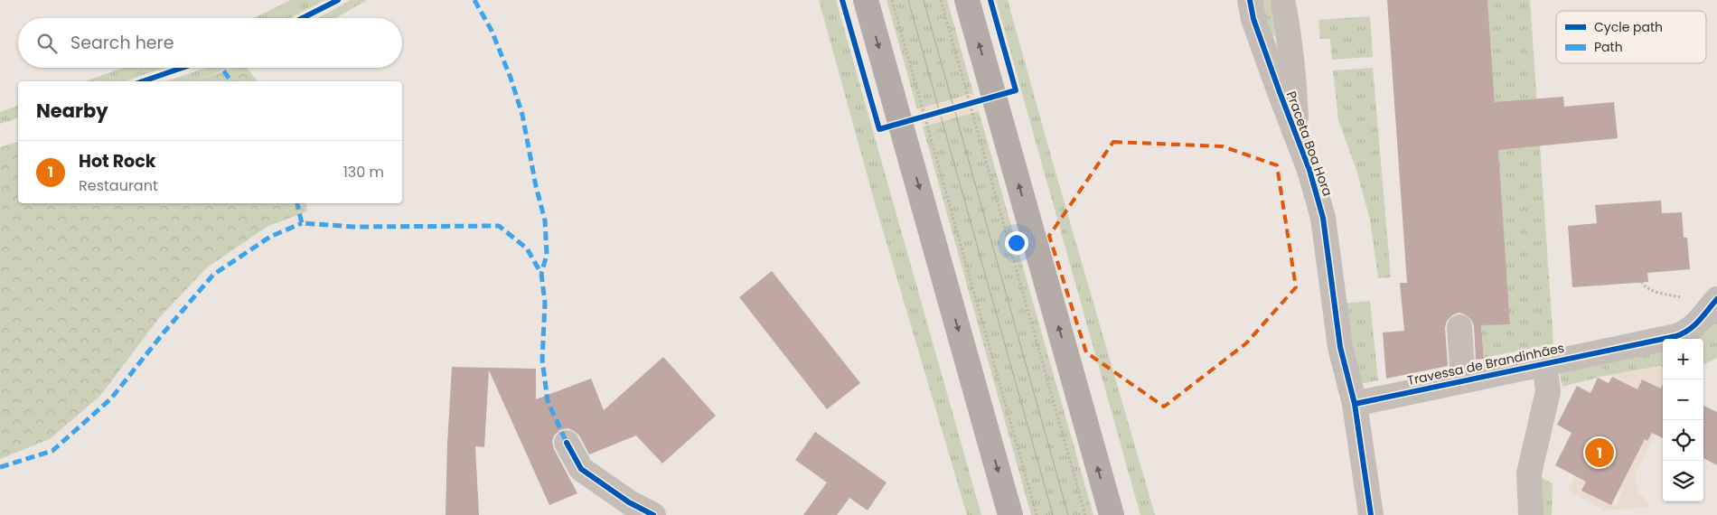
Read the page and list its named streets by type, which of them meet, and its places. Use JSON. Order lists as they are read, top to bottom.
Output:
{
  "streets": {
    "street": ["Praceta Boa Hora", "Travessa de Brandinhães"]
  },
  "crossings": [
    ["Praceta Boa Hora", "Travessa de Brandinhães"]
  ],
  "legend": ["Cycle path", "Path"],
  "page": {
    "search": "Search here",
    "heading": "Nearby",
    "list": [
      {
        "mark": "1",
        "name": "Hot Rock",
        "note": "Restaurant",
        "value": "130 m"
      }
    ],
    "map_buttons": ["+", "−"],
    "pins": "1"
  }
}
